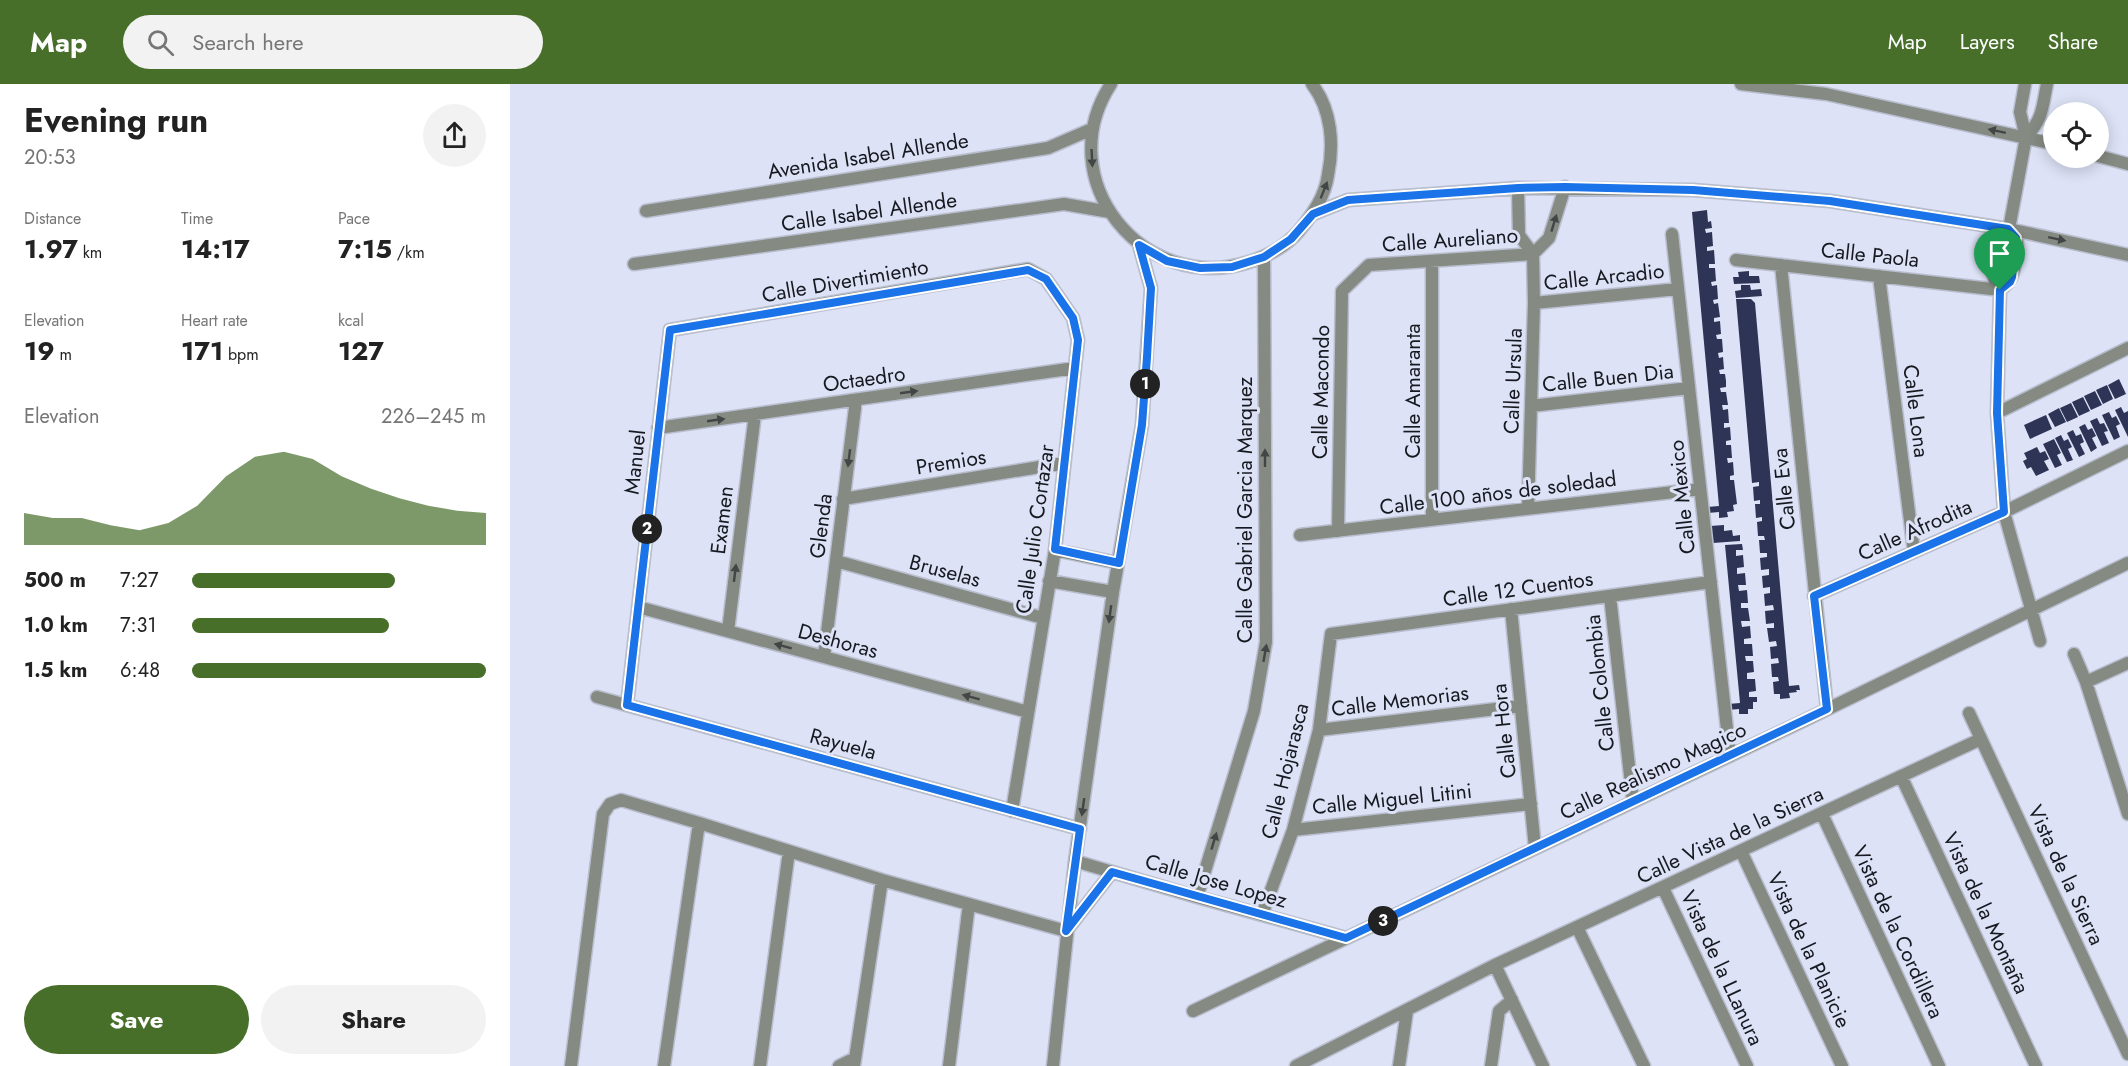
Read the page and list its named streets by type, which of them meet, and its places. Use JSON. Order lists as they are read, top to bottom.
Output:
{
  "streets": {
    "street": [
      "Avenida Isabel Allende",
      "Calle Isabel Allende",
      "Calle Aureliano",
      "Calle Paola",
      "Calle Arcadio",
      "Calle Divertimiento",
      "Calle Buen Dia",
      "Octaedro",
      "Calle Ursula",
      "Calle Amaranta",
      "Calle Macondo",
      "Calle Lona",
      "Manuel",
      "Premios",
      "Calle Eva",
      "Calle 100 años de soledad",
      "Calle Mexico",
      "Calle Gabriel Garcia Marquez",
      "Examen",
      "Glenda",
      "Calle Julio Cortazar",
      "Calle Afrodita",
      "Bruselas",
      "Calle 12 Cuentos",
      "Deshoras",
      "Calle Colombia",
      "Calle Memorias",
      "Calle Hora",
      "Rayuela",
      "Calle Hojarasca",
      "Calle Realismo Magico",
      "Calle Miguel Litini",
      "Calle Vista de la Sierra",
      "Vista de la Sierra",
      "Calle Jose Lopez",
      "Vista de la Montaña",
      "Vista de la Cordillera",
      "Vista de la Planicie",
      "Vista de la LLanura"
    ]
  },
  "crossings": [
    ["Calle Aureliano", "Calle Ursula"],
    ["Calle Aureliano", "Calle Amaranta"],
    ["Calle Aureliano", "Calle Macondo"],
    ["Calle Paola", "Calle Lona"],
    ["Calle Paola", "Calle Eva"],
    ["Calle Arcadio", "Calle Ursula"],
    ["Calle Arcadio", "Calle Mexico"],
    ["Calle Divertimiento", "Manuel"],
    ["Calle Divertimiento", "Calle Julio Cortazar"],
    ["Calle Buen Dia", "Calle Ursula"],
    ["Calle Buen Dia", "Calle Mexico"],
    ["Octaedro", "Manuel"],
    ["Octaedro", "Examen"],
    ["Octaedro", "Glenda"],
    ["Octaedro", "Calle Julio Cortazar"],
    ["Calle Ursula", "Calle 100 años de soledad"],
    ["Calle Amaranta", "Calle 100 años de soledad"],
    ["Calle Macondo", "Calle 100 años de soledad"],
    ["Calle Lona", "Calle Afrodita"],
    ["Manuel", "Deshoras"],
    ["Manuel", "Rayuela"],
    ["Premios", "Glenda"],
    ["Premios", "Calle Julio Cortazar"],
    ["Calle Eva", "Calle Afrodita"],
    ["Calle Eva", "Calle Realismo Magico"],
    ["Calle 100 años de soledad", "Calle Mexico"],
    ["Calle Mexico", "Calle 12 Cuentos"],
    ["Calle Mexico", "Calle Realismo Magico"],
    ["Calle Gabriel Garcia Marquez", "Calle Jose Lopez"],
    ["Examen", "Deshoras"],
    ["Glenda", "Bruselas"],
    ["Glenda", "Deshoras"],
    ["Calle Julio Cortazar", "Bruselas"],
    ["Calle Julio Cortazar", "Deshoras"],
    ["Calle Julio Cortazar", "Rayuela"],
    ["Calle 12 Cuentos", "Calle Colombia"],
    ["Calle 12 Cuentos", "Calle Hora"],
    ["Calle 12 Cuentos", "Calle Hojarasca"],
    ["Calle Colombia", "Calle Realismo Magico"],
    ["Calle Memorias", "Calle Hora"],
    ["Calle Memorias", "Calle Hojarasca"],
    ["Calle Hora", "Calle Realismo Magico"],
    ["Calle Hora", "Calle Miguel Litini"],
    ["Calle Hojarasca", "Calle Miguel Litini"],
    ["Calle Hojarasca", "Calle Jose Lopez"],
    ["Calle Realismo Magico", "Calle Jose Lopez"],
    ["Calle Vista de la Sierra", "Vista de la Sierra"],
    ["Calle Vista de la Sierra", "Vista de la Montaña"],
    ["Calle Vista de la Sierra", "Vista de la Cordillera"],
    ["Calle Vista de la Sierra", "Vista de la Planicie"],
    ["Calle Vista de la Sierra", "Vista de la LLanura"]
  ],
  "one_way": [
    "Octaedro",
    "Calle Gabriel Garcia Marquez",
    "Examen",
    "Glenda",
    "Deshoras"
  ],
  "page": {
    "header": "Map",
    "search": "Search here",
    "nav": ["Map", "Layers", "Share"],
    "heading": ["Evening run", "20:53"],
    "stats": [
      ["Distance", "1.97 km"],
      ["Time", "14:17"],
      ["Pace", "7:15 /km"],
      ["Elevation", "19 m"],
      ["Heart rate", "171 bpm"],
      ["kcal", "127"]
    ],
    "pins": ["1", "2", "3"],
    "chart": ["Elevation", "226–245 m"],
    "list": [
      {
        "name": "500 m",
        "note": "7:27"
      },
      {
        "name": "1.0 km",
        "note": "7:31"
      },
      {
        "name": "1.5 km",
        "note": "6:48"
      }
    ],
    "buttons": ["Save", "Share"]
  }
}
